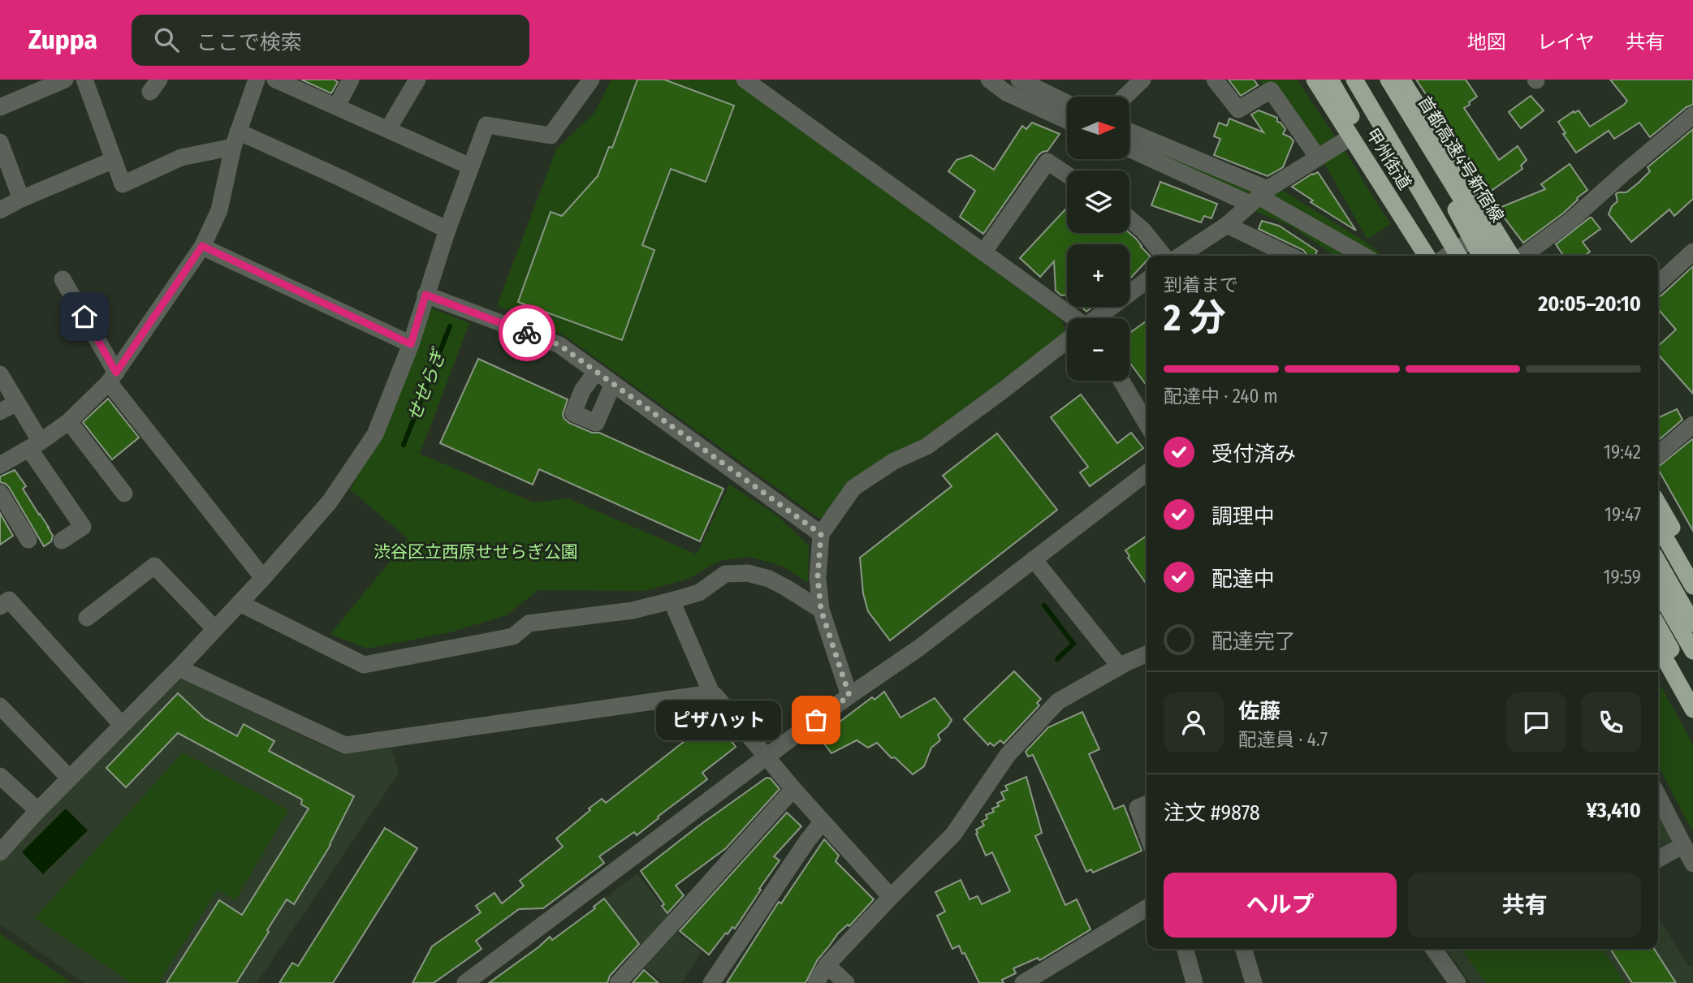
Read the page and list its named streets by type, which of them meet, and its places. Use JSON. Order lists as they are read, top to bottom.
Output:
{
  "streets": {
    "highway": ["甲州街道", "首都高速4号新宿線"]
  },
  "water": ["せせらぎ"],
  "parks": ["渋谷区立西原せせらぎ公園"],
  "places": ["ピザハット"],
  "north": "right",
  "page": {
    "header": "Zuppa",
    "search": "ここで検索",
    "nav": ["地図", "レイヤ", "共有"],
    "map_buttons": ["+", "−"],
    "heading": ["2 分", "到着まで", "20:05–20:10"],
    "panel": [
      "佐藤",
      "配達員 · 4.7",
      "注文 #9878",
      "¥3,410"
    ],
    "bar": "配達中 · 240 m",
    "list": [
      ["受付済み", "19:42"],
      ["調理中", "19:47"],
      ["配達中", "19:59"],
      "配達完了"
    ],
    "bubble": "ピザハット",
    "buttons": ["ヘルプ", "共有"]
  }
}
